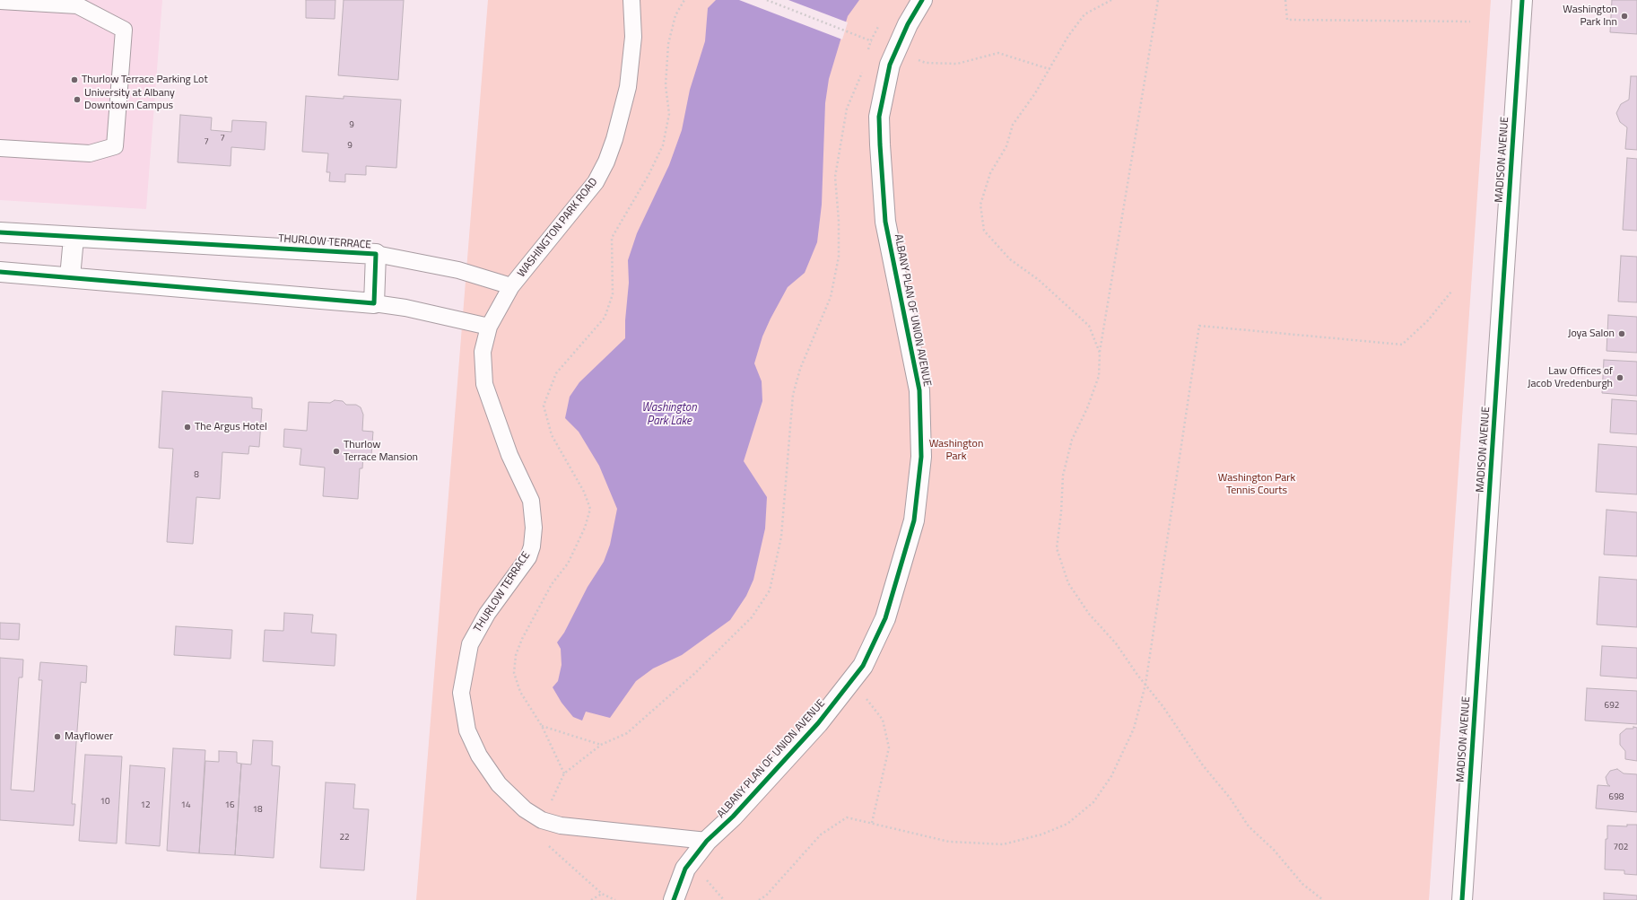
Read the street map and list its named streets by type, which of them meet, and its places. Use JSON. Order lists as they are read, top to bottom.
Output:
{
  "streets": {
    "street": ["MADISON AVENUE", "THURLOW TERRACE", "ALBANY PLAN OF UNION AVENUE"],
    "lane": ["WASHINGTON PARK ROAD"]
  },
  "crossings": [
    ["WASHINGTON PARK ROAD", "THURLOW TERRACE"],
    ["THURLOW TERRACE", "ALBANY PLAN OF UNION AVENUE"]
  ],
  "water": ["Washington Park Lake"],
  "parks": ["Washington Park", "Washington Park Tennis Courts"],
  "places": [
    "Washington Park Inn",
    "Thurlow Terrace Parking Lot",
    "University at Albany Downtown Campus",
    "Joya Salon",
    "Law Offices of Jacob Vredenburgh",
    "The Argus Hotel",
    "Thurlow Terrace Mansion",
    "Mayflower"
  ],
  "house_numbers": [
    "9",
    "7",
    "7",
    "9",
    "8",
    "692",
    "698",
    "10",
    "12",
    "14",
    "16",
    "18",
    "22",
    "702"
  ]
}
